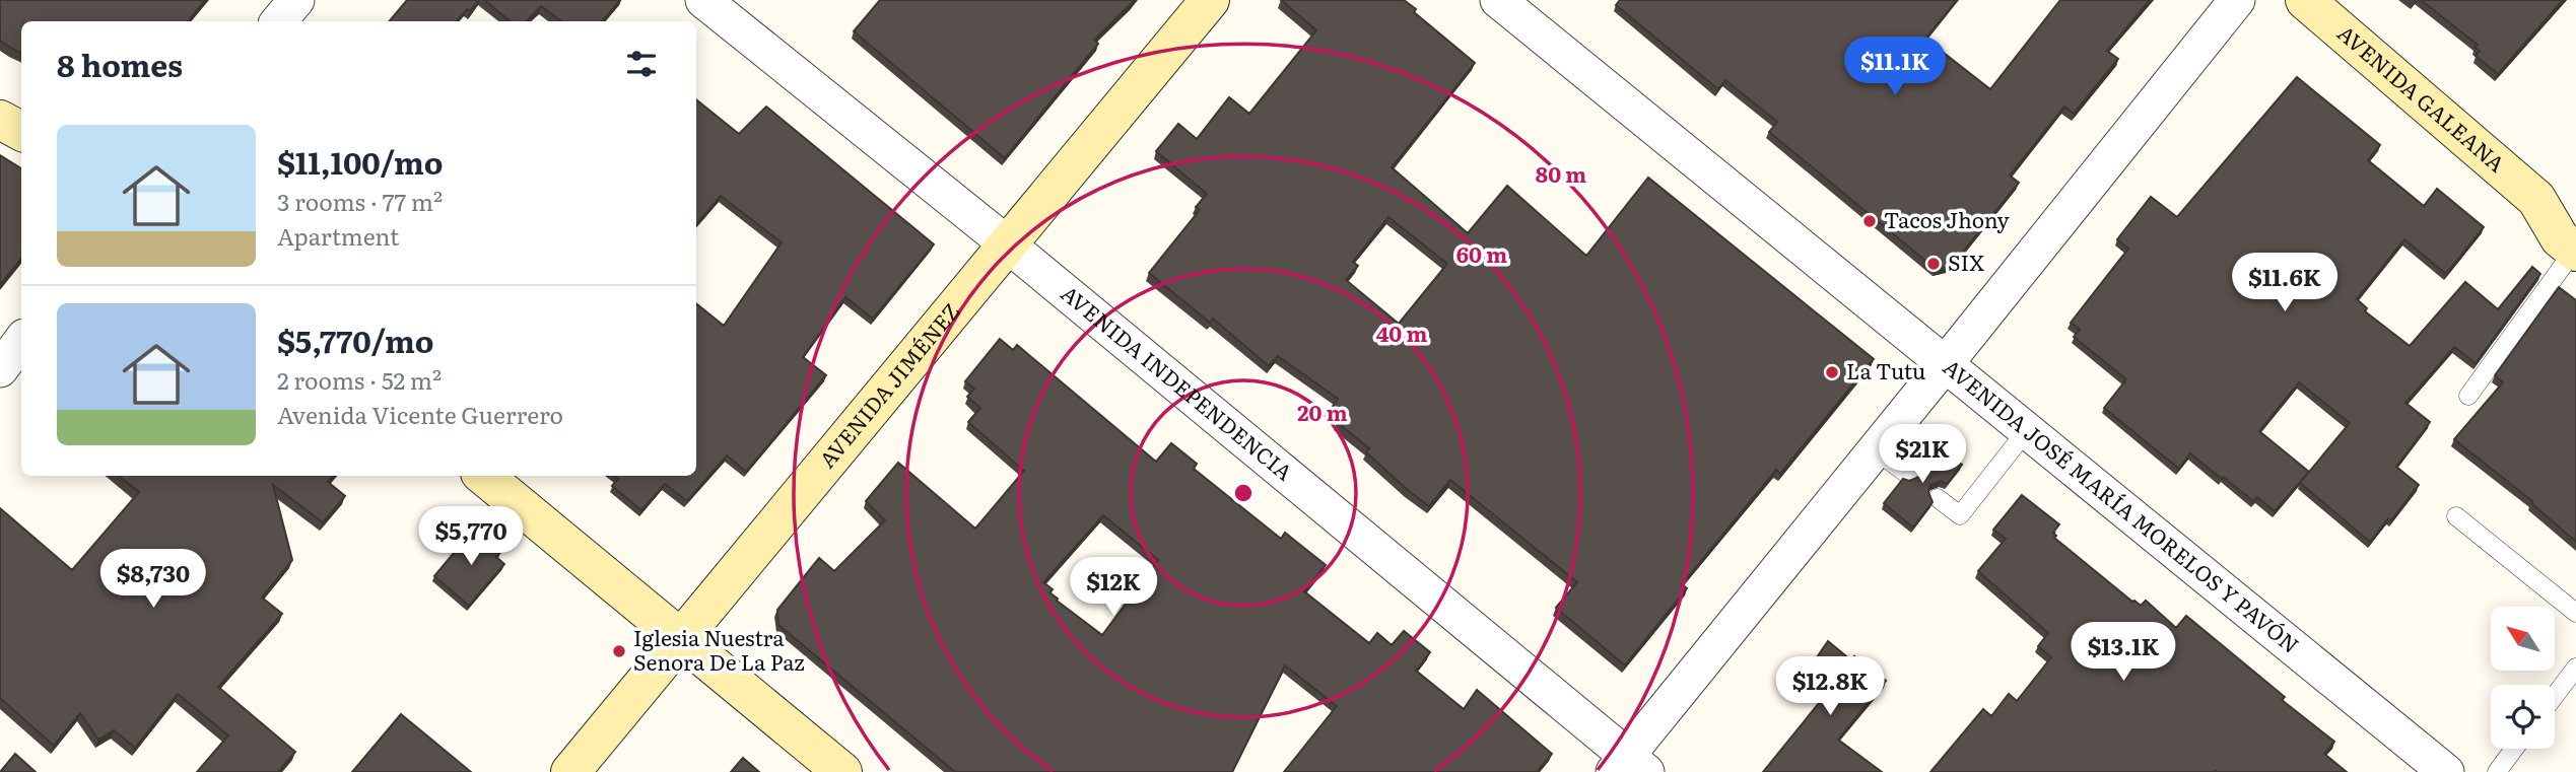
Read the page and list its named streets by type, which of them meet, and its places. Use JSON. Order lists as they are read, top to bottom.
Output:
{
  "streets": {
    "street": [
      "AVENIDA GALEANA",
      "AVENIDA INDEPENDENCIA",
      "AVENIDA JIMÉNEZ",
      "AVENIDA JOSÉ MARÍA MORELOS Y PAVÓN"
    ]
  },
  "crossings": [
    ["AVENIDA INDEPENDENCIA", "AVENIDA JIMÉNEZ"]
  ],
  "places": [
    "Tacos Jhony",
    "SIX",
    "La Tutu",
    "Iglesia Nuestra Senora De La Paz"
  ],
  "north": "top left",
  "page": {
    "heading": "8 homes",
    "price": [
      "$11.1K",
      "$11.6K",
      "$21K",
      "$5,770",
      "$8,730",
      "$12K",
      "$13.1K",
      "$12.8K"
    ],
    "list": [
      {
        "name": "$11,100/mo",
        "note": "3 rooms · 77 m² · Apartment"
      },
      {
        "name": "$5,770/mo",
        "note": "2 rooms · 52 m² · Avenida Vicente Guerrero"
      }
    ]
  },
  "rings": [
    "80 m",
    "60 m",
    "40 m",
    "20 m"
  ]
}
